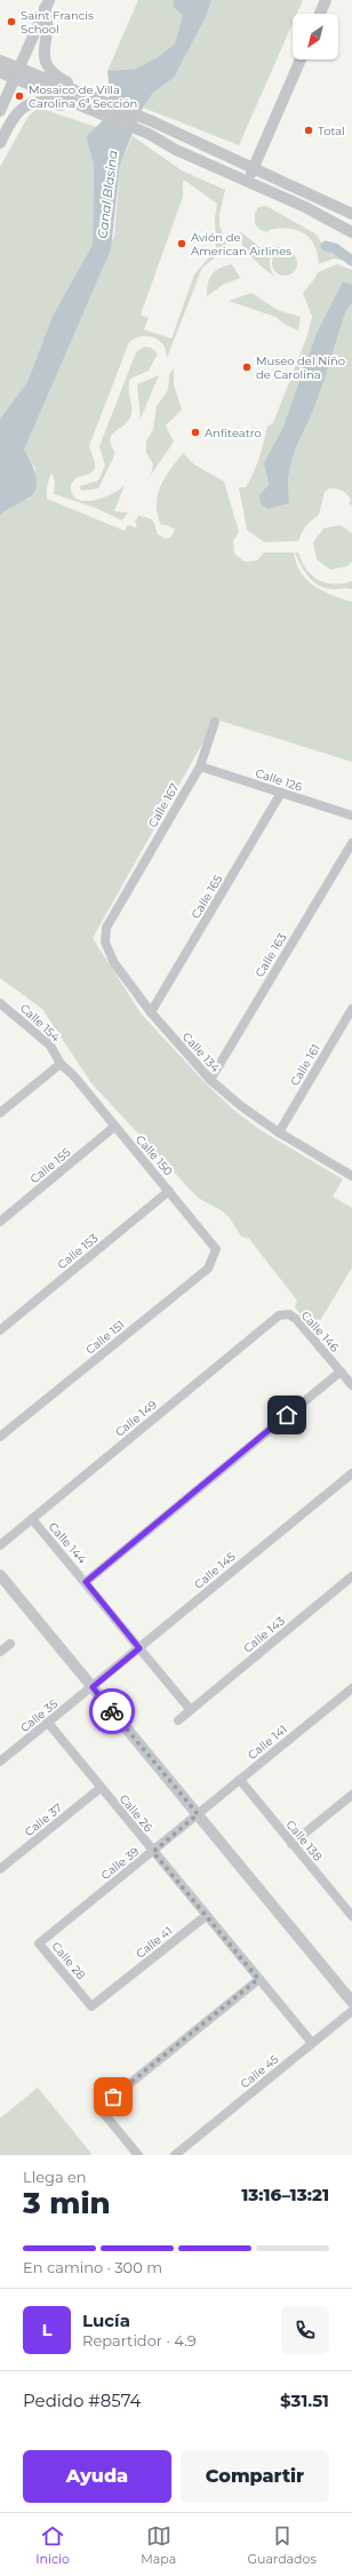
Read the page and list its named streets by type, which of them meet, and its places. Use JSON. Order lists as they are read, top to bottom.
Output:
{
  "streets": {
    "street": [
      "Calle 126",
      "Calle 167",
      "Calle 165",
      "Calle 163",
      "Calle 154",
      "Calle 134",
      "Calle 161",
      "Calle 150",
      "Calle 155",
      "Calle 153",
      "Calle 146",
      "Calle 151",
      "Calle 149",
      "Calle 144",
      "Calle 145",
      "Calle 143",
      "Calle 35",
      "Calle 141",
      "Calle 26",
      "Calle 37",
      "Calle 138",
      "Calle 39",
      "Calle 41",
      "Calle 28",
      "Calle 45"
    ]
  },
  "crossings": [
    ["Calle 126", "Calle 167"],
    ["Calle 126", "Calle 165"],
    ["Calle 167", "Calle 134"],
    ["Calle 165", "Calle 134"],
    ["Calle 163", "Calle 134"],
    ["Calle 154", "Calle 150"],
    ["Calle 134", "Calle 161"],
    ["Calle 150", "Calle 155"],
    ["Calle 150", "Calle 153"],
    ["Calle 150", "Calle 151"],
    ["Calle 146", "Calle 149"],
    ["Calle 149", "Calle 144"],
    ["Calle 144", "Calle 145"],
    ["Calle 144", "Calle 143"],
    ["Calle 145", "Calle 35"],
    ["Calle 35", "Calle 26"],
    ["Calle 141", "Calle 138"],
    ["Calle 141", "Calle 39"],
    ["Calle 26", "Calle 37"],
    ["Calle 26", "Calle 39"],
    ["Calle 26", "Calle 41"],
    ["Calle 26", "Calle 45"],
    ["Calle 39", "Calle 28"],
    ["Calle 41", "Calle 28"]
  ],
  "water": ["Canal Blasina"],
  "places": [
    "Saint Francis School",
    "Mosaico de Villa Carolina 6ª Sección",
    "Total",
    "Avión de American Airlines",
    "Museo del Niño de Carolina",
    "Anfiteatro"
  ],
  "north": "bottom left",
  "page": {
    "heading": ["3 min", "Llega en", "13:16–13:21"],
    "panel": [
      "Lucía",
      "Repartidor · 4.9",
      "Pedido #8574",
      "$31.51"
    ],
    "bar": "En camino · 300 m",
    "round": "L",
    "buttons": ["Ayuda", "Compartir"],
    "tabs": ["Inicio", "Mapa", "Guardados"]
  }
}
